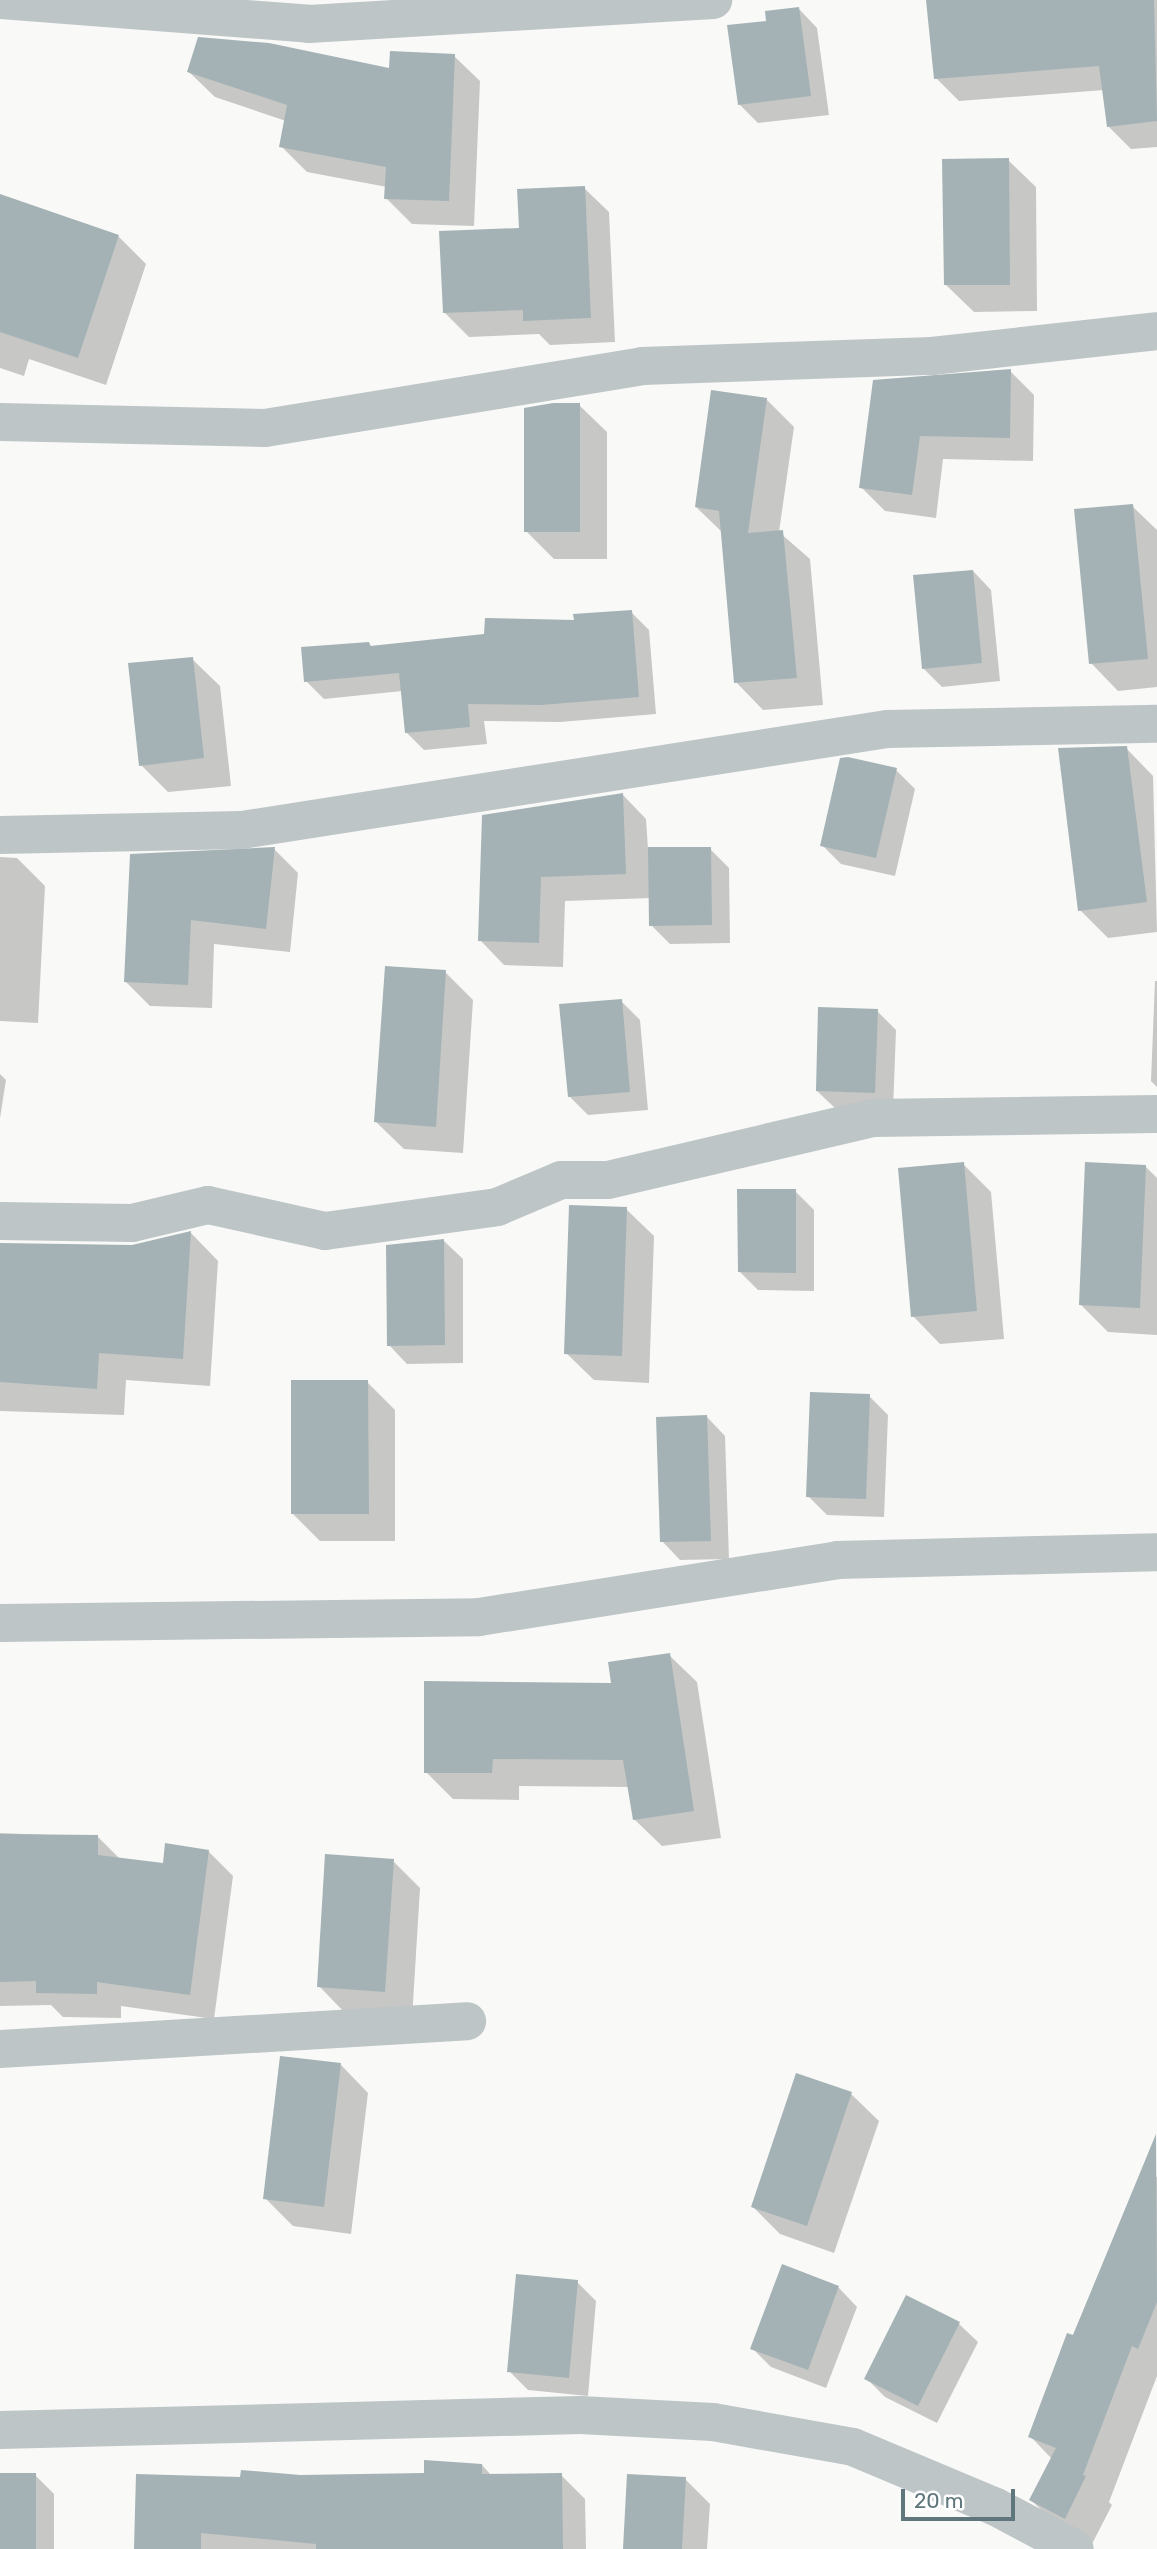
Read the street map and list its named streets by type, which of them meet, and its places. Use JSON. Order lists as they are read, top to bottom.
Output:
{
  "scale_bar": "20 m"
}
